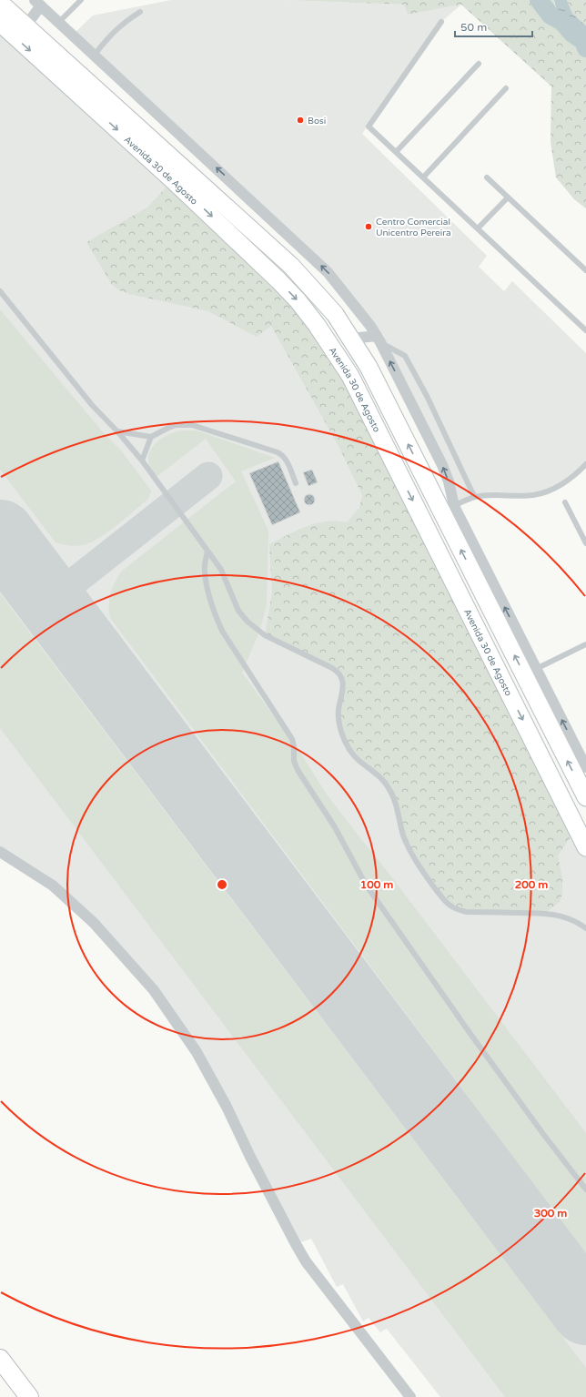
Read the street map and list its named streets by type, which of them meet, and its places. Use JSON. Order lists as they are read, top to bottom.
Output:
{
  "streets": {
    "main road": ["Avenida 30 de Agosto"]
  },
  "places": ["Bosi", "Centro Comercial Unicentro Pereira"],
  "scale_bar": "50 m",
  "rings": ["100 m", "200 m", "300 m"]
}
